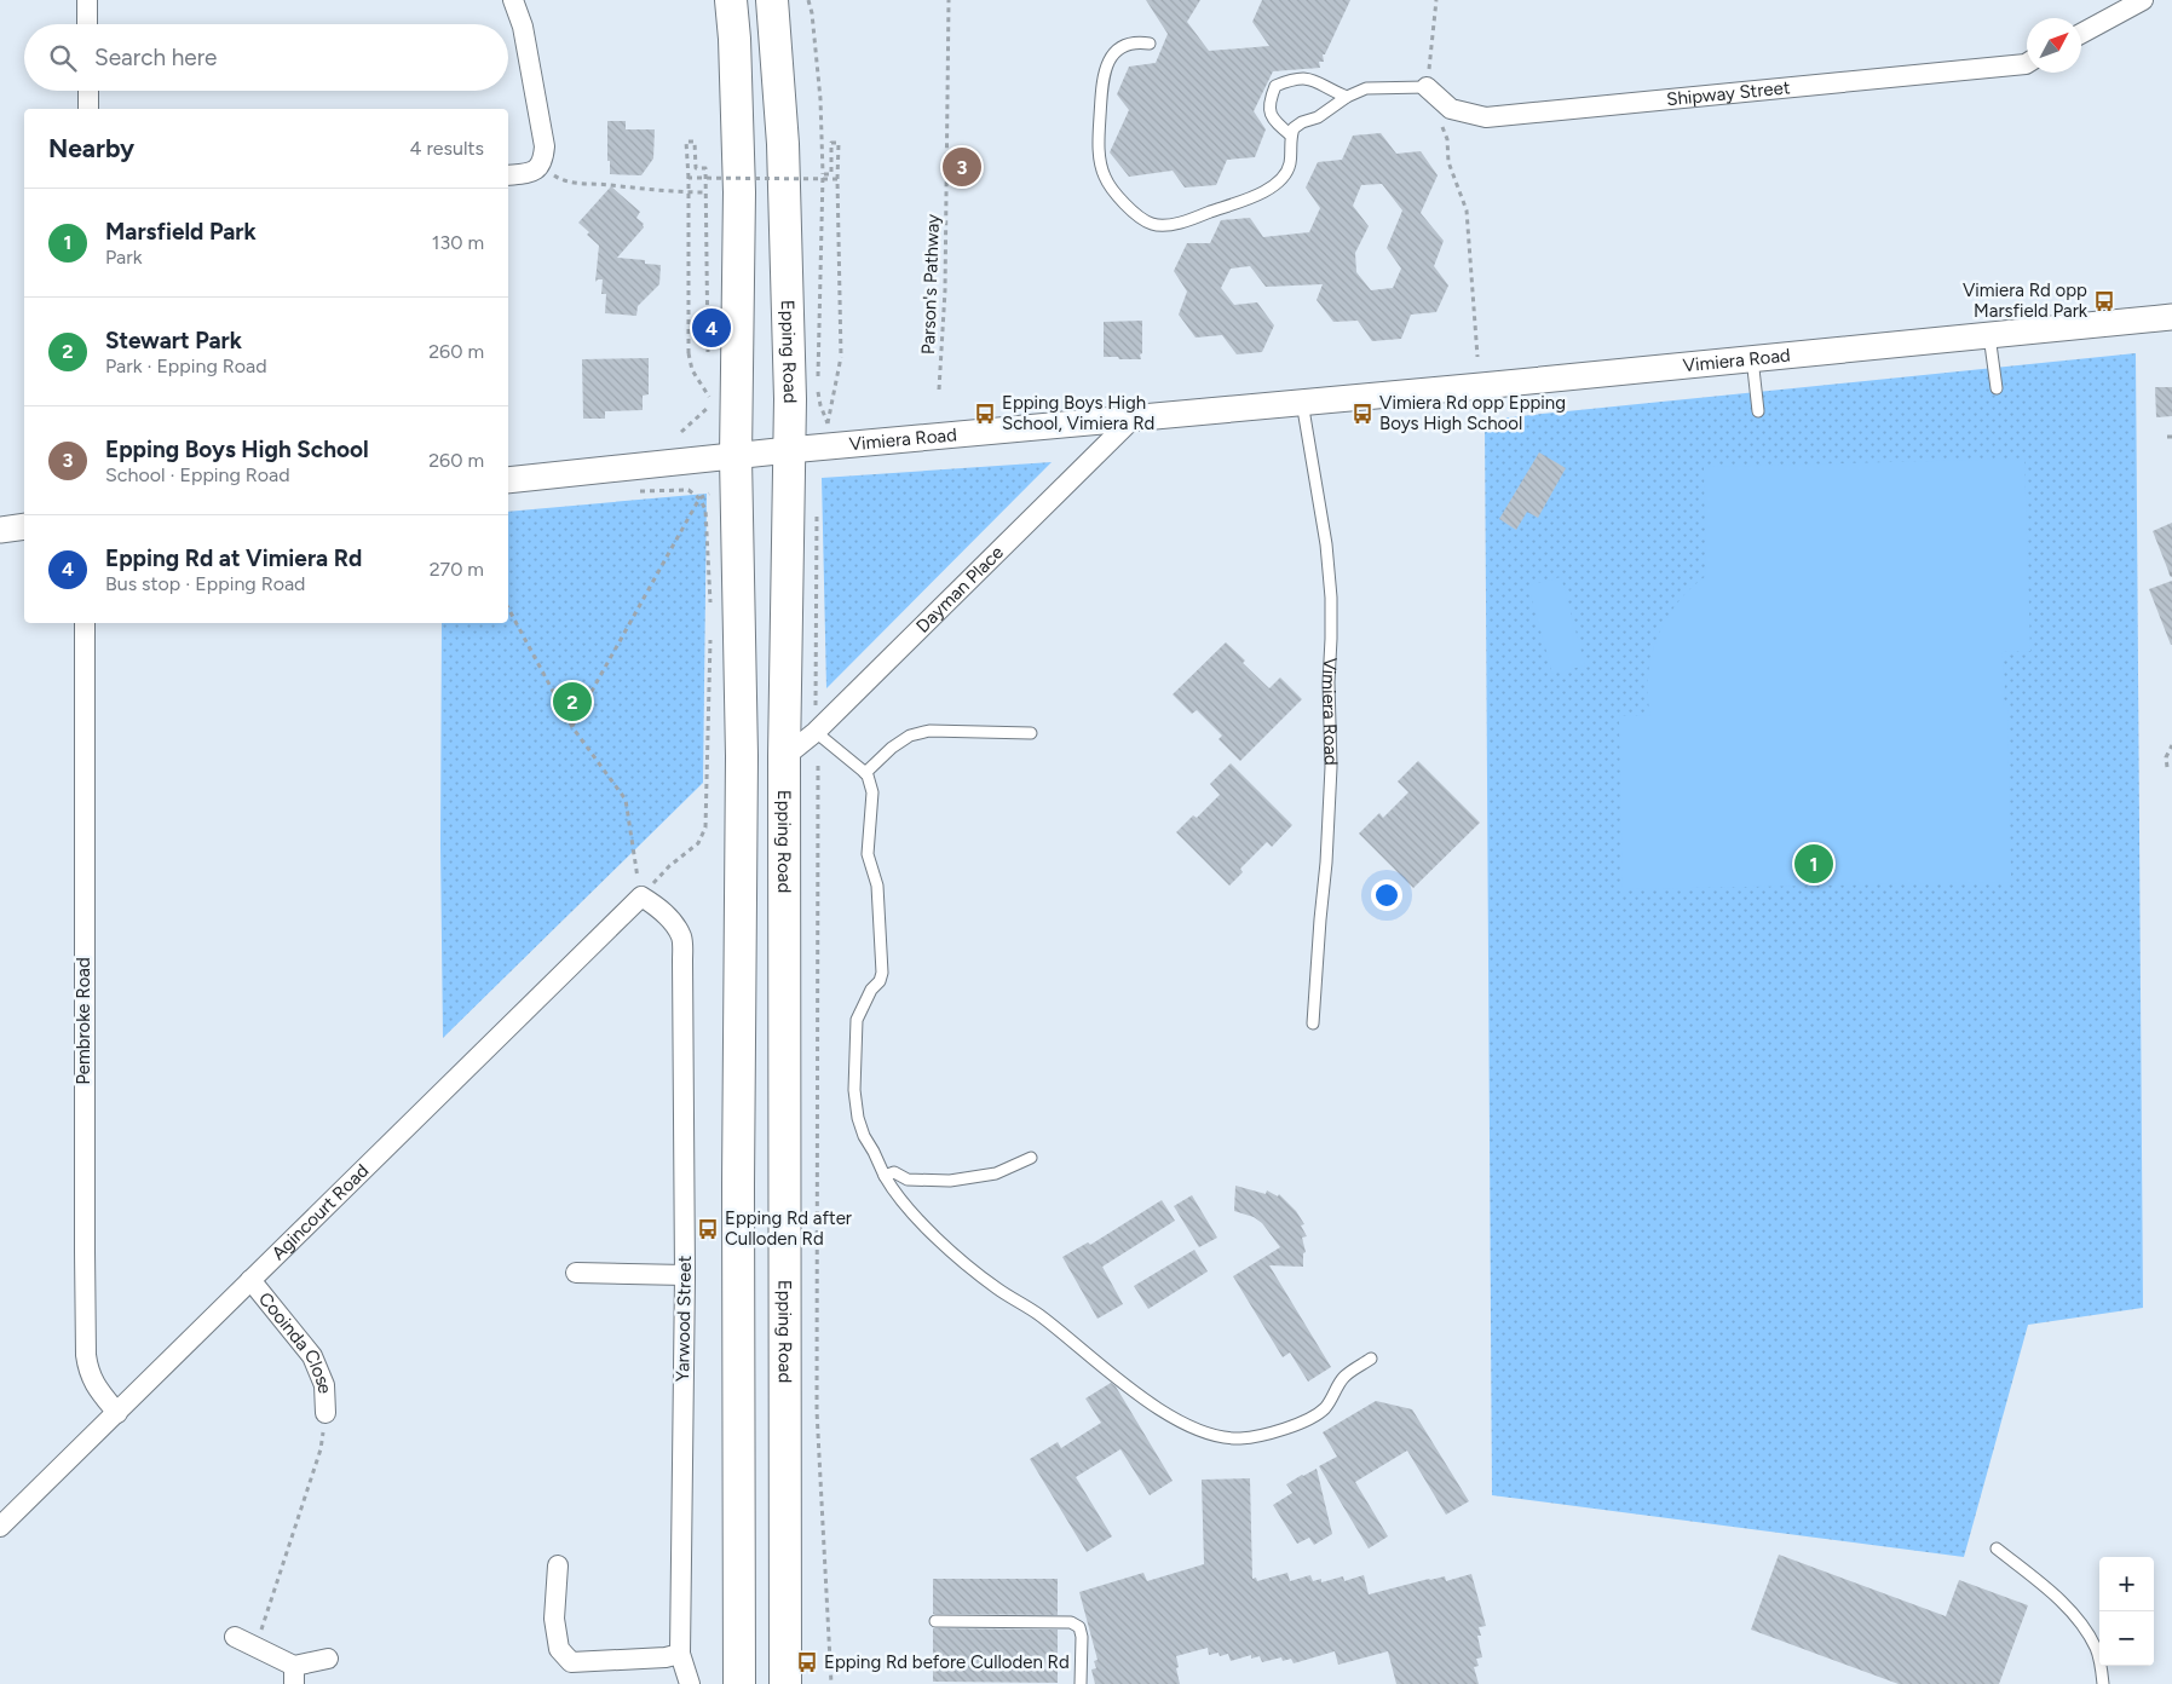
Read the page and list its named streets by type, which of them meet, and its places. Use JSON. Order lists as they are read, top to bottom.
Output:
{
  "streets": {
    "main road": ["Epping Road"],
    "street": [
      "Shipway Street",
      "Vimiera Road",
      "Dayman Place",
      "Pembroke Road",
      "Agincourt Road",
      "Yarwood Street",
      "Cooinda Close"
    ],
    "path": ["Parson's Pathway"]
  },
  "crossings": [
    ["Epping Road", "Vimiera Road"],
    ["Epping Road", "Dayman Place"],
    ["Vimiera Road", "Dayman Place"],
    ["Pembroke Road", "Agincourt Road"],
    ["Agincourt Road", "Yarwood Street"],
    ["Agincourt Road", "Cooinda Close"]
  ],
  "places": {
    "bus stop": [
      "Vimiera Rd opp Marsfield Park",
      "Epping Boys High School, Vimiera Rd",
      "Vimiera Rd opp Epping Boys High School",
      "Epping Rd after Culloden Rd",
      "Epping Rd before Culloden Rd"
    ]
  },
  "north": "top right",
  "page": {
    "search": "Search here",
    "heading": ["Nearby", "4 results"],
    "pins": [
      "3",
      "4",
      "2",
      "1"
    ],
    "list": [
      {
        "mark": "1",
        "name": "Marsfield Park",
        "note": "Park",
        "value": "130 m"
      },
      {
        "mark": "2",
        "name": "Stewart Park",
        "note": "Park · Epping Road",
        "value": "260 m"
      },
      {
        "mark": "3",
        "name": "Epping Boys High School",
        "note": "School · Epping Road",
        "value": "260 m"
      },
      {
        "mark": "4",
        "name": "Epping Rd at Vimiera Rd",
        "note": "Bus stop · Epping Road",
        "value": "270 m"
      }
    ],
    "map_buttons": ["+", "−"]
  }
}
